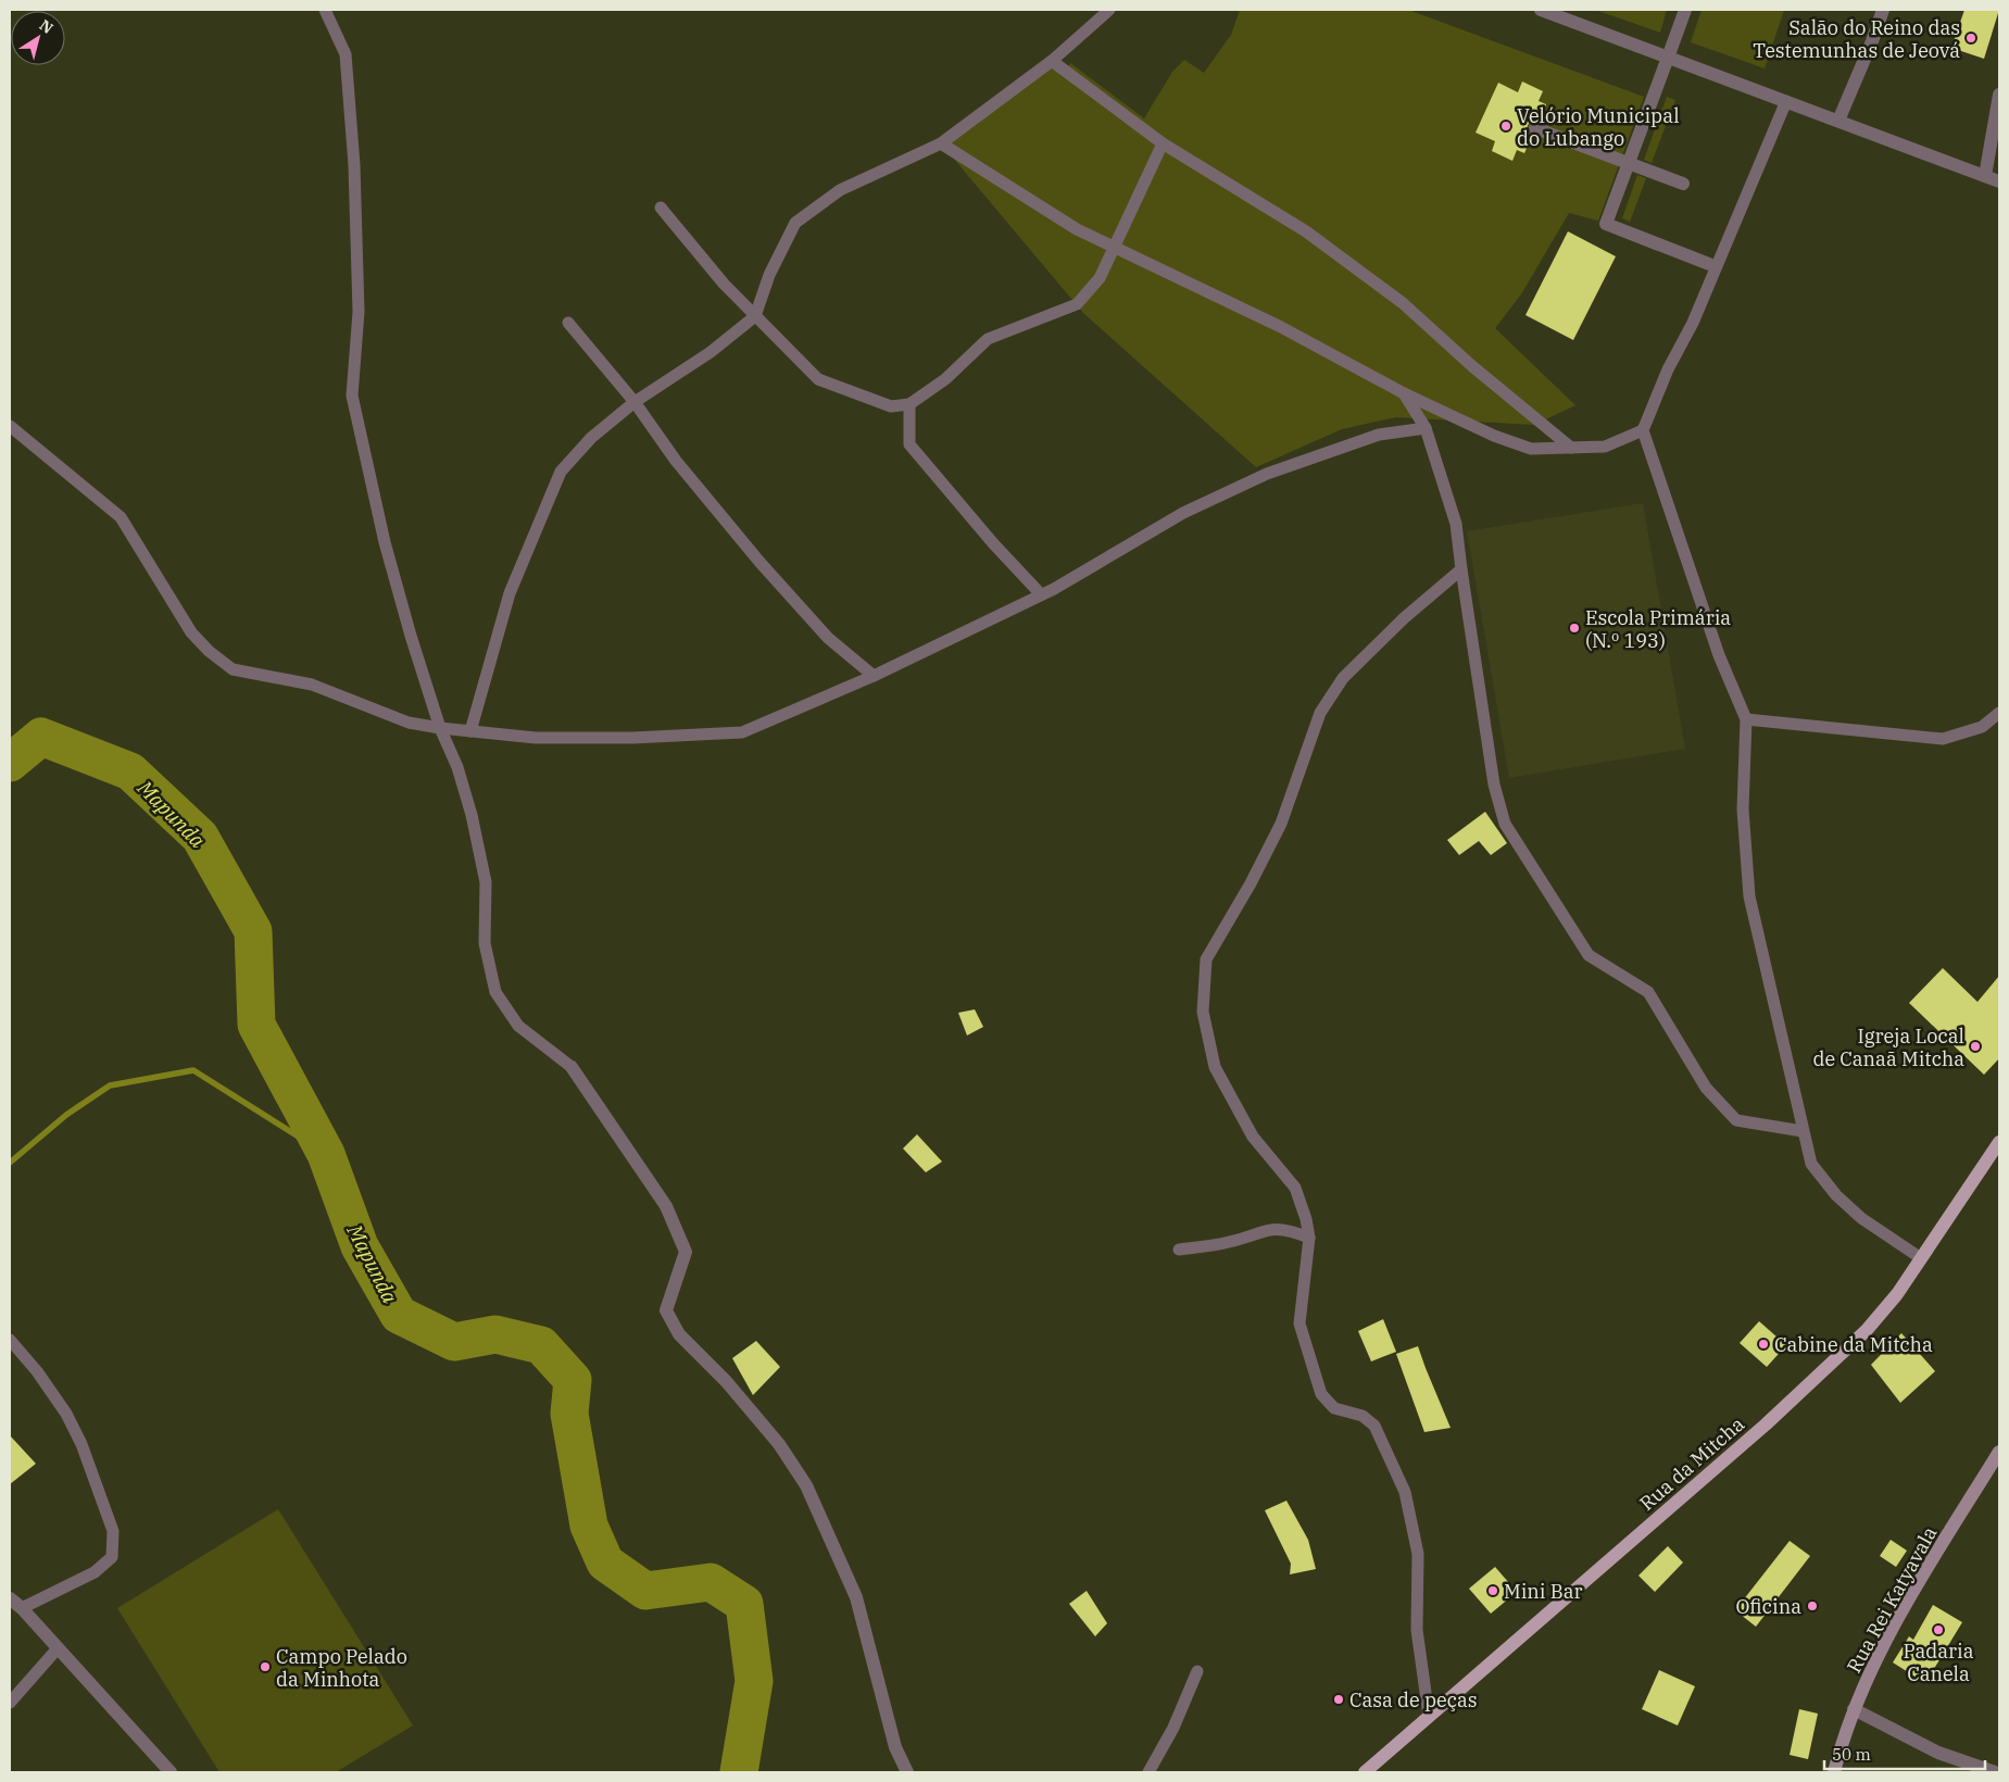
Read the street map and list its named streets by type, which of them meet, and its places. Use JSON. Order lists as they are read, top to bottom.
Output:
{
  "streets": {
    "main road": ["Rua da Mitcha", "Rua Rei Katyavala"]
  },
  "water": ["Mapunda"],
  "places": [
    "Salão do Reino das Testemunhas de Jeová",
    "Velório Municipal do Lubango",
    "Escola Primária (N.º 193)",
    "Igreja Local de Canaã Mitcha",
    "Cabine da Mitcha",
    "Mini Bar",
    "Oficina",
    "Padaria Canela",
    "Campo Pelado da Minhota",
    "Casa de peças"
  ],
  "scale_bar": "50 m",
  "north": "top right"
}
